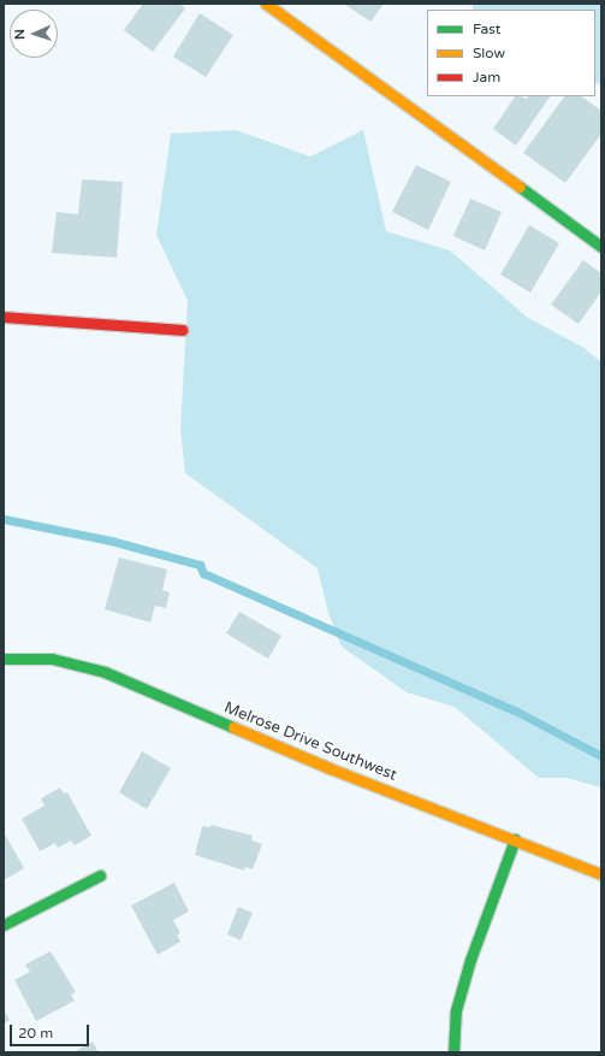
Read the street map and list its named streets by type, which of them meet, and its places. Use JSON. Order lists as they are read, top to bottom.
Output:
{
  "streets": {
    "street": ["Melrose Drive Southwest"]
  },
  "legend": ["Fast", "Slow", "Jam"],
  "scale_bar": "20 m",
  "north": "left"
}
